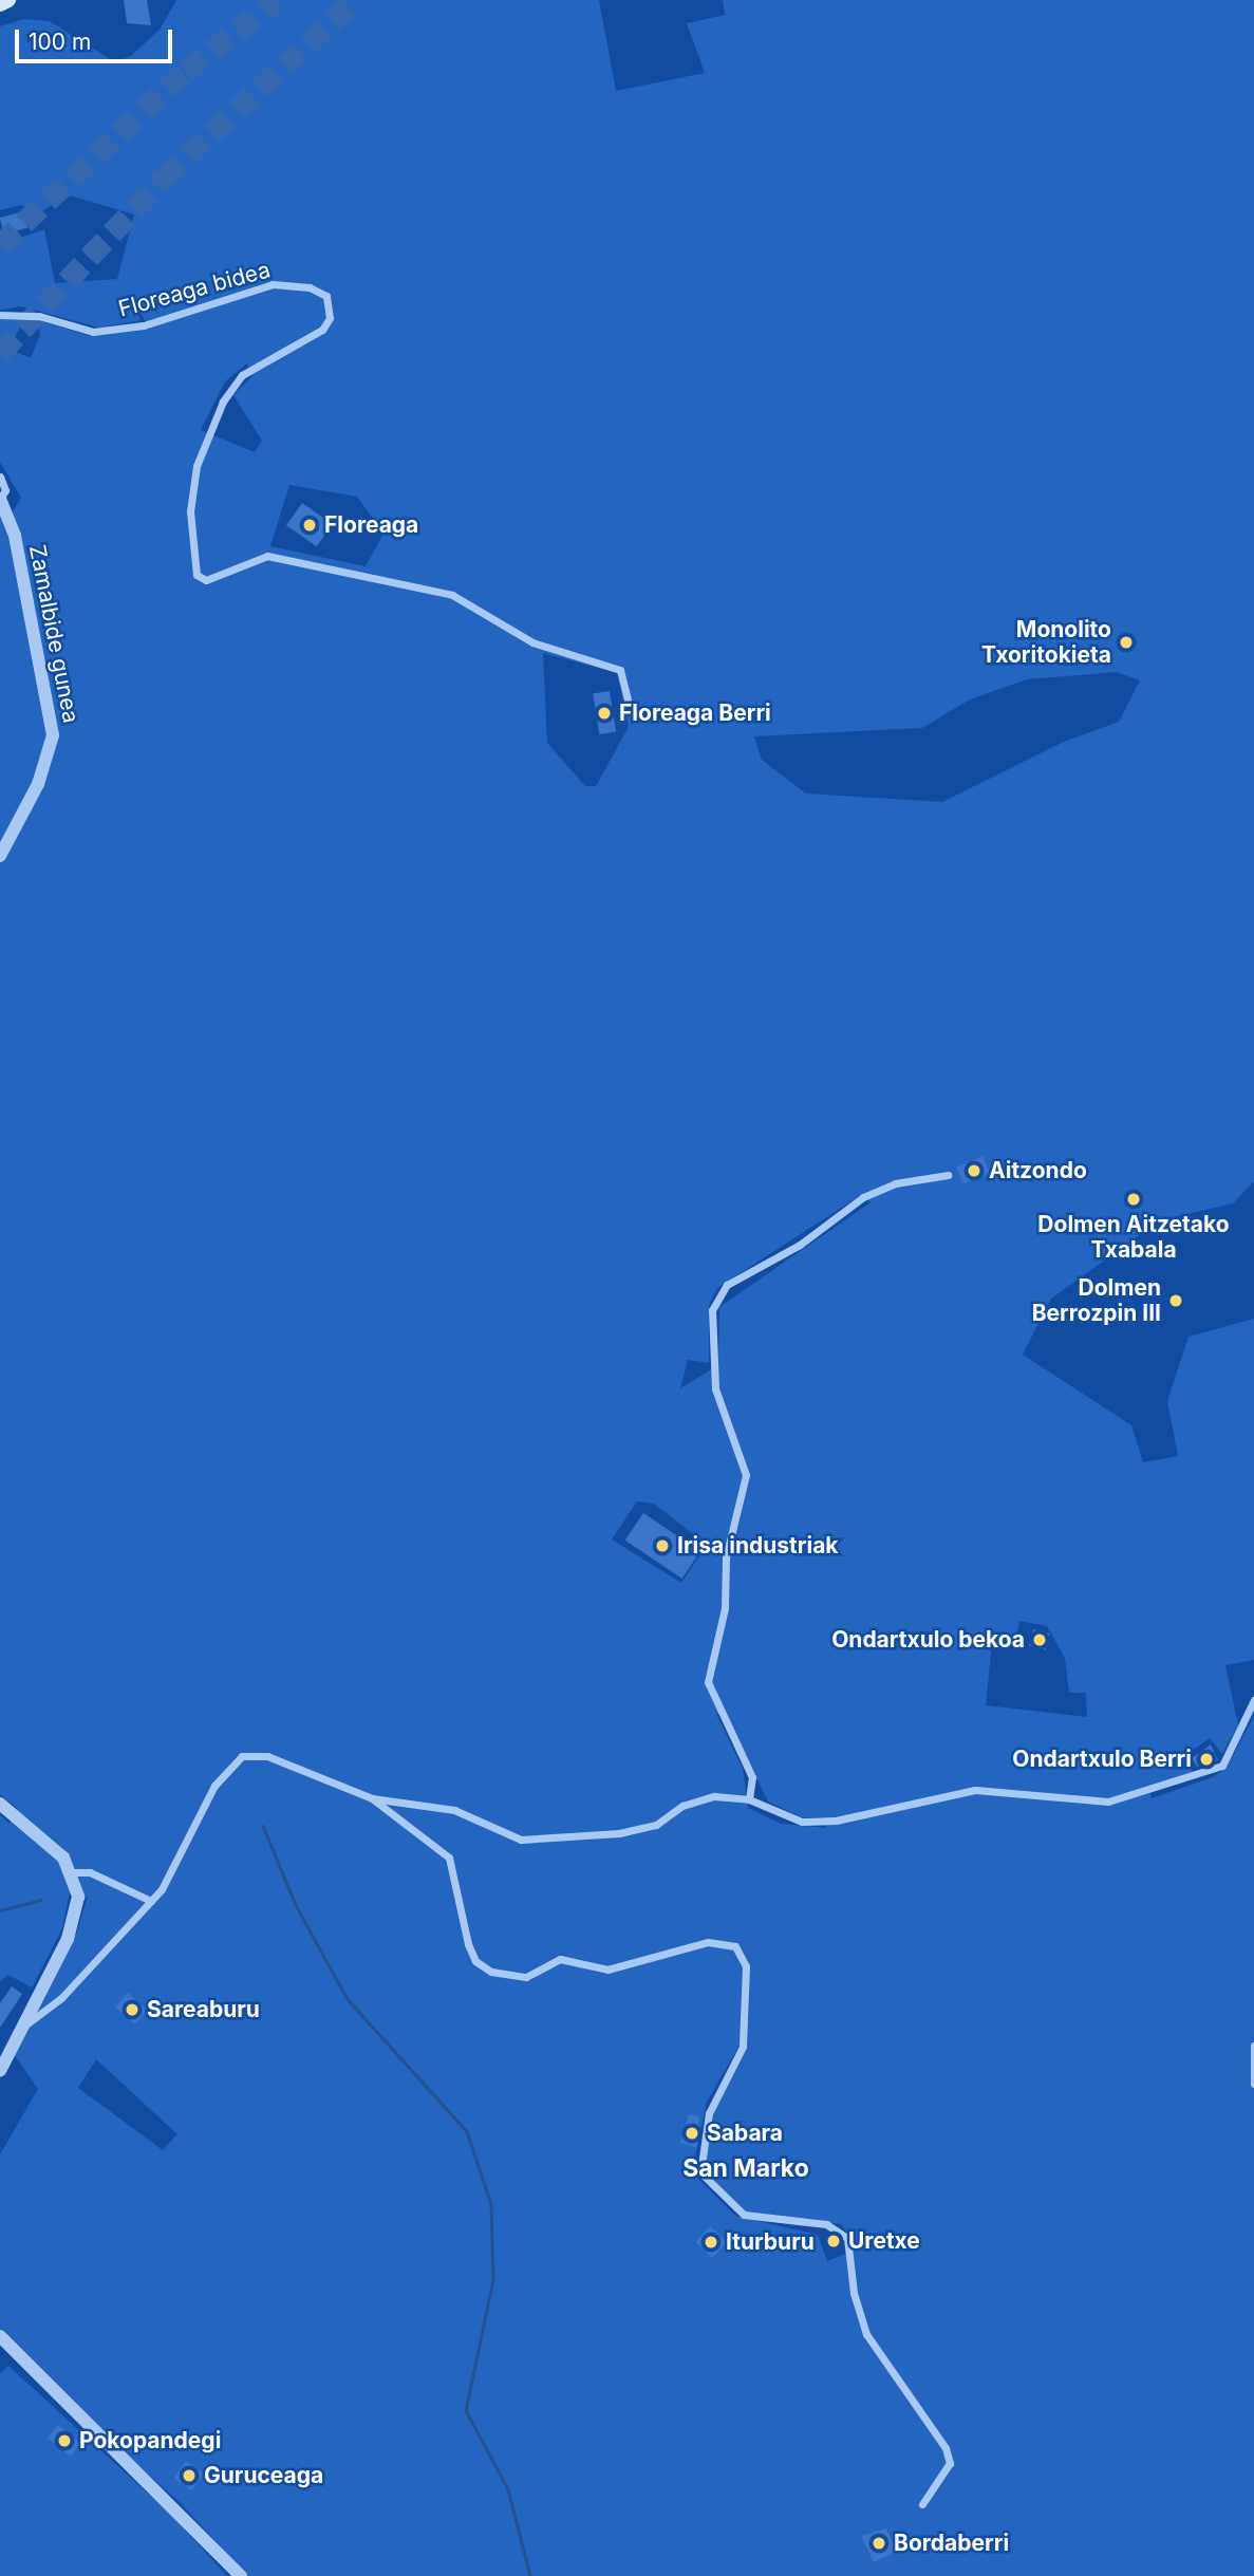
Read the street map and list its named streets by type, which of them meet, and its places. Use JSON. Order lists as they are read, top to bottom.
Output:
{
  "streets": {
    "street": ["Floreaga bidea", "Zamalbide gunea"]
  },
  "districts": ["San Marko"],
  "places": [
    "Floreaga",
    "Monolito Txoritokieta",
    "Floreaga Berri",
    "Aitzondo",
    "Dolmen Aitzetako Txabala",
    "Dolmen Berrozpin III",
    "Irisa industriak",
    "Ondartxulo bekoa",
    "Ondartxulo Berri",
    "Sareaburu",
    "Sabara",
    "Uretxe",
    "Iturburu",
    "Pokopandegi",
    "Guruceaga",
    "Bordaberri"
  ],
  "scale_bar": "100 m"
}
